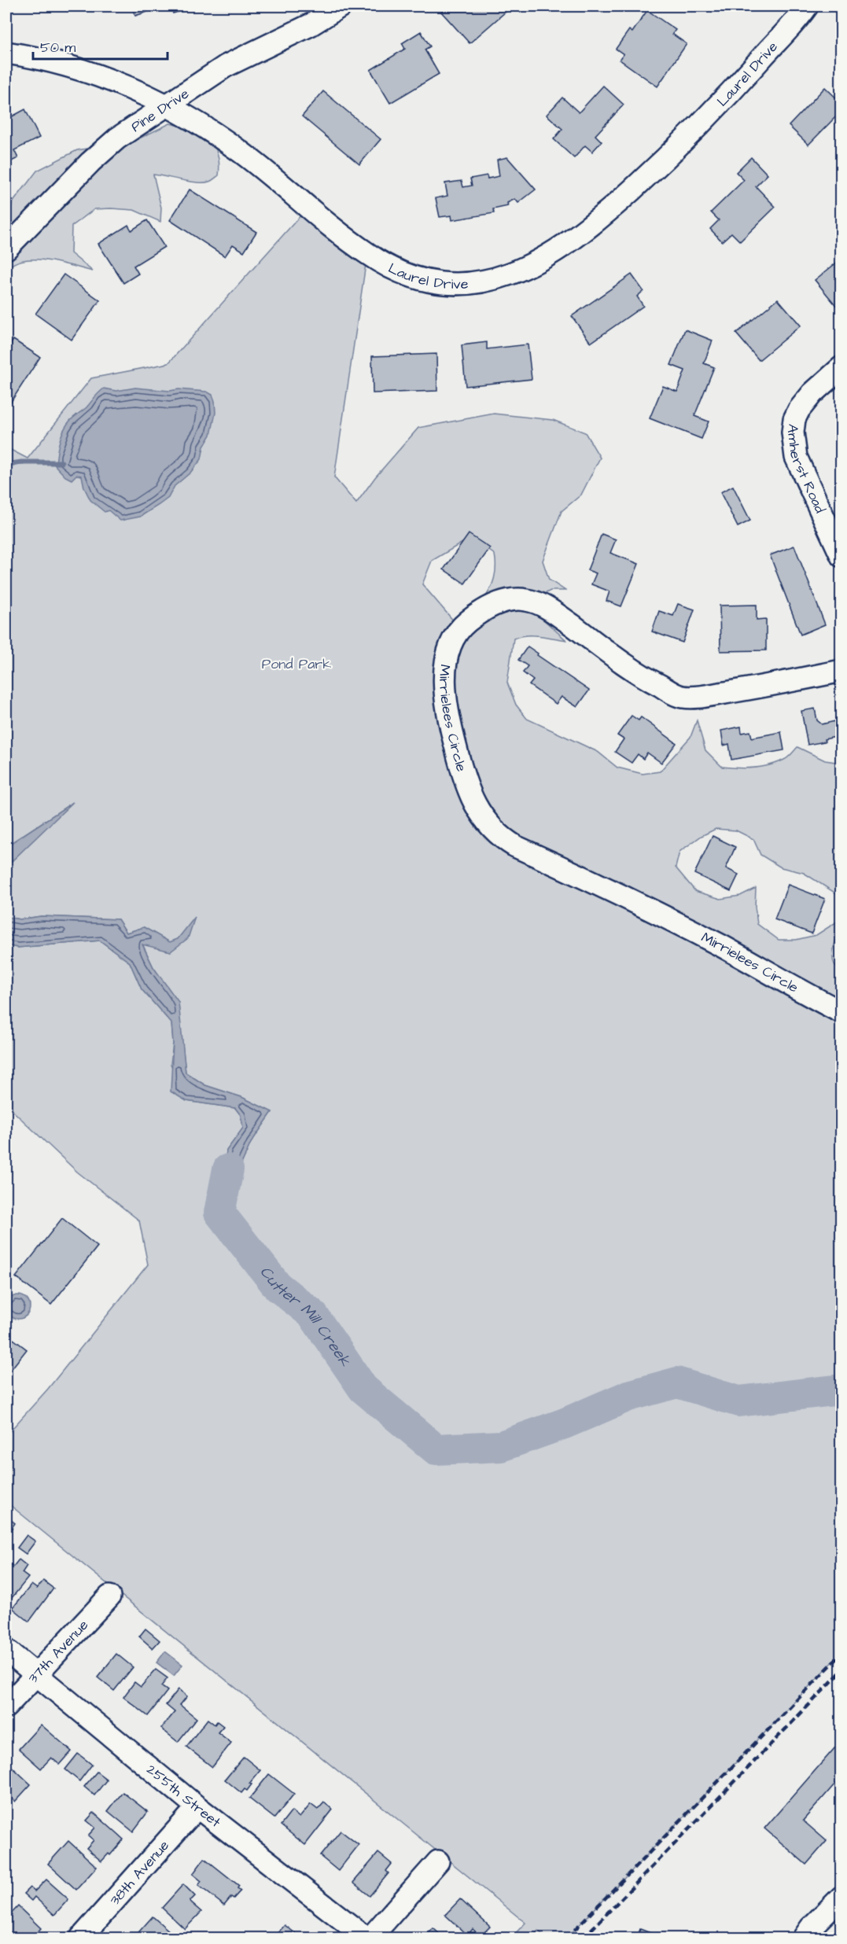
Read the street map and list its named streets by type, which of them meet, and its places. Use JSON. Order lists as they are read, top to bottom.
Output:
{
  "streets": {
    "street": [
      "Laurel Drive",
      "Pine Drive",
      "Amherst Road",
      "Mirrielees Circle",
      "37th Avenue",
      "255th Street",
      "38th Avenue"
    ]
  },
  "crossings": [
    ["Laurel Drive", "Pine Drive"],
    ["37th Avenue", "255th Street"],
    ["255th Street", "38th Avenue"]
  ],
  "water": ["Cutter Mill Creek"],
  "parks": ["Pond Park"],
  "scale_bar": "50 m"
}
